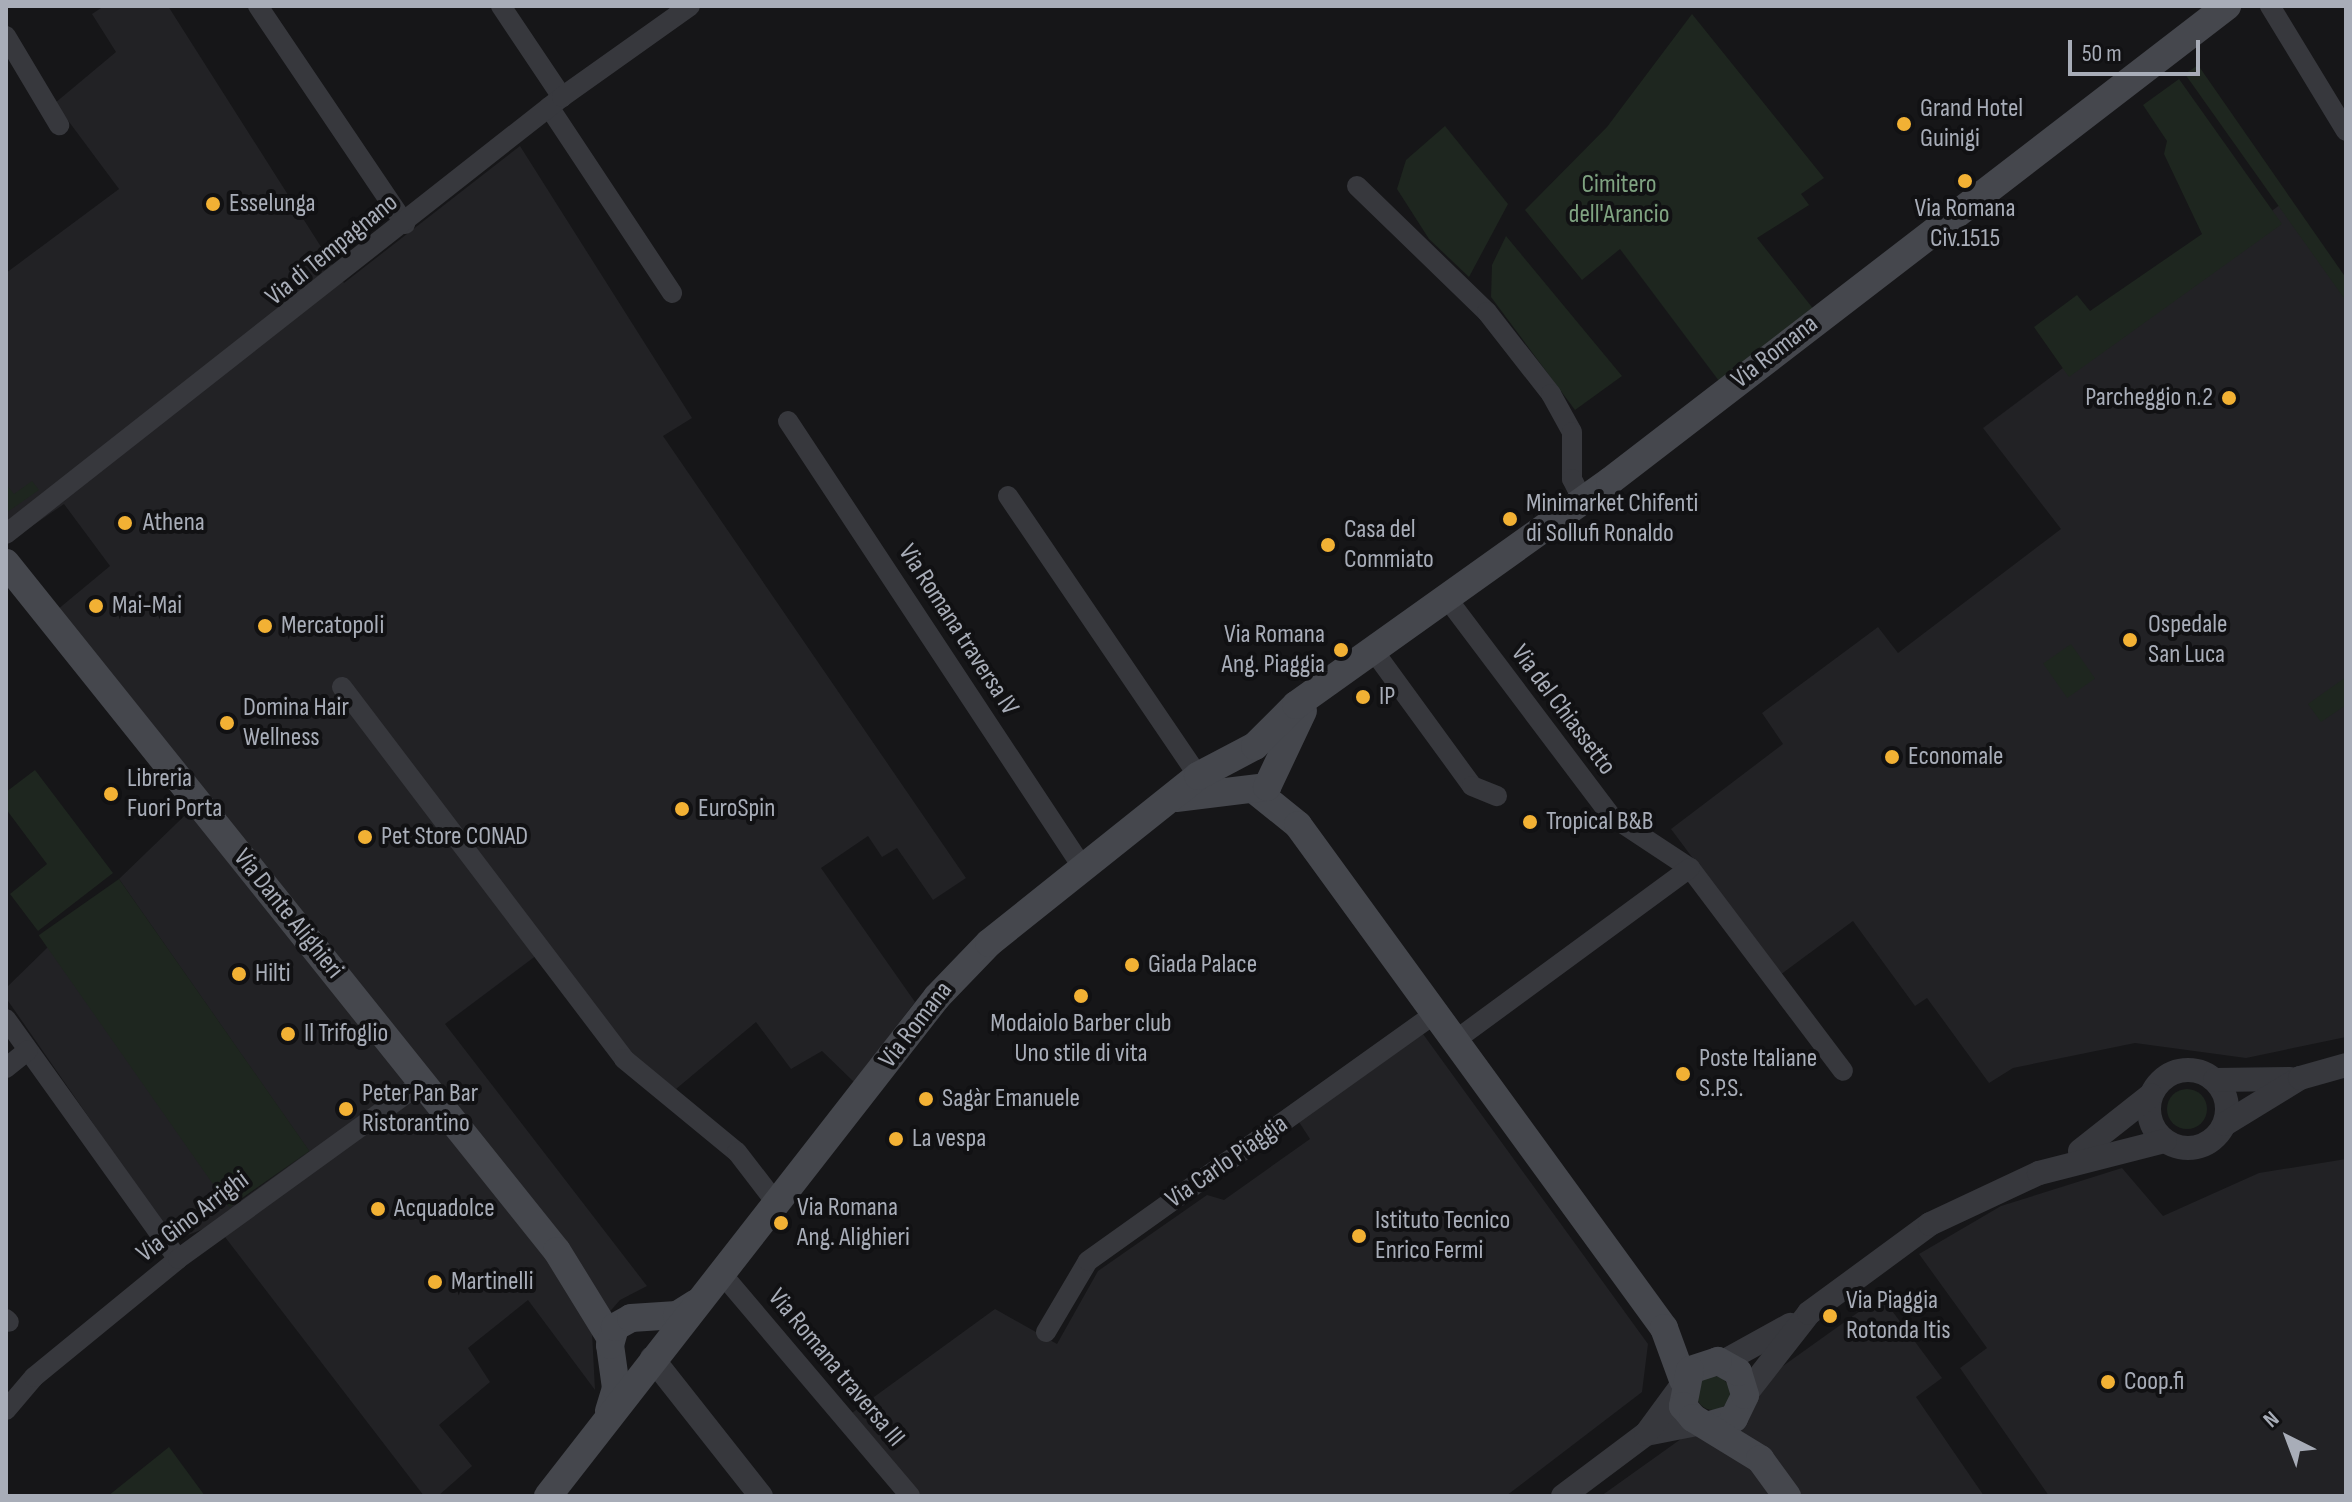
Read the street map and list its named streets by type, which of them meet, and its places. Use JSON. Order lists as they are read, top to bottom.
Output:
{
  "streets": {
    "main road": ["Via Romana", "Via Dante Alighieri"],
    "street": [
      "Via di Tempagnano",
      "Via Romana traversa IV",
      "Via del Chiassetto",
      "Via Carlo Piaggia",
      "Via Gino Arrighi",
      "Via Romana traversa III"
    ]
  },
  "crossings": [
    ["Via Romana", "Via Romana traversa IV"],
    ["Via Romana", "Via del Chiassetto"],
    ["Via Romana", "Via Dante Alighieri"],
    ["Via Romana", "Via Romana traversa III"],
    ["Via Dante Alighieri", "Via Gino Arrighi"]
  ],
  "parks": ["Cimitero dell'Arancio"],
  "places": [
    "Grand Hotel Guinigi",
    "Via Romana Civ.1515",
    "Esselunga",
    "Parcheggio n.2",
    "Minimarket Chifenti di Sollufi Ronaldo",
    "Athena",
    "Casa del Commiato",
    "Mai-Mai",
    "Mercatopoli",
    "Ospedale San Luca",
    "Via Romana Ang. Piaggia",
    "IP",
    "Domina Hair Wellness",
    "Economale",
    "Libreria Fuori Porta",
    "EuroSpin",
    "Tropical B&B",
    "Pet Store CONAD",
    "Giada Palace",
    "Hilti",
    "Modaiolo Barber club Uno stile di vita",
    "Il Trifoglio",
    "Poste Italiane S.P.S.",
    "Sagàr Emanuele",
    "Peter Pan Bar Ristorantino",
    "La vespa",
    "Acquadolce",
    "Via Romana Ang. Alighieri",
    "Istituto Tecnico Enrico Fermi",
    "Martinelli",
    "Via Piaggia Rotonda Itis",
    "Coop.fi"
  ],
  "scale_bar": "50 m",
  "north": "top left"
}
